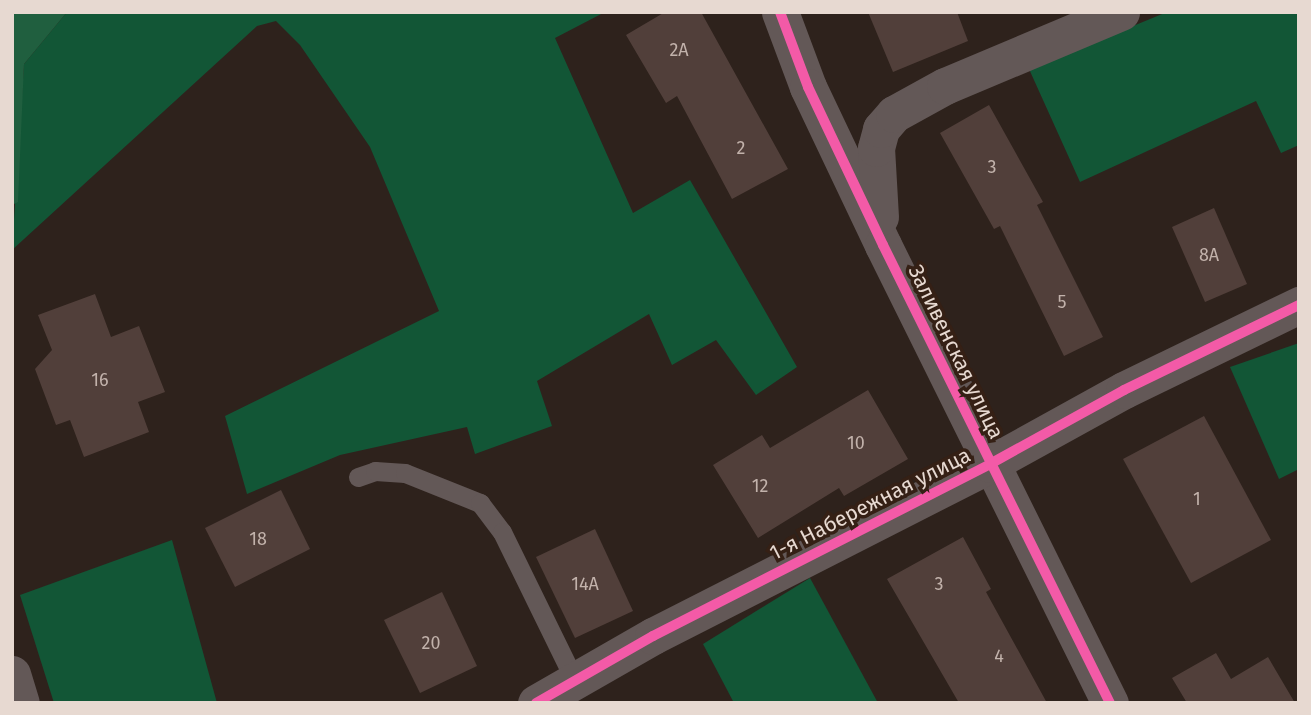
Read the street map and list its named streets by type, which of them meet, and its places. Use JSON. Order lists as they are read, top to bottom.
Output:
{
  "streets": {
    "street": ["Заливенская улица", "1-я Набережная улица"]
  },
  "crossings": [
    ["Заливенская улица", "1-я Набережная улица"]
  ],
  "house_numbers": [
    "2А",
    "2",
    "3",
    "8А",
    "5",
    "16",
    "10",
    "12",
    "1",
    "18",
    "14А",
    "3",
    "20",
    "4"
  ]
}
